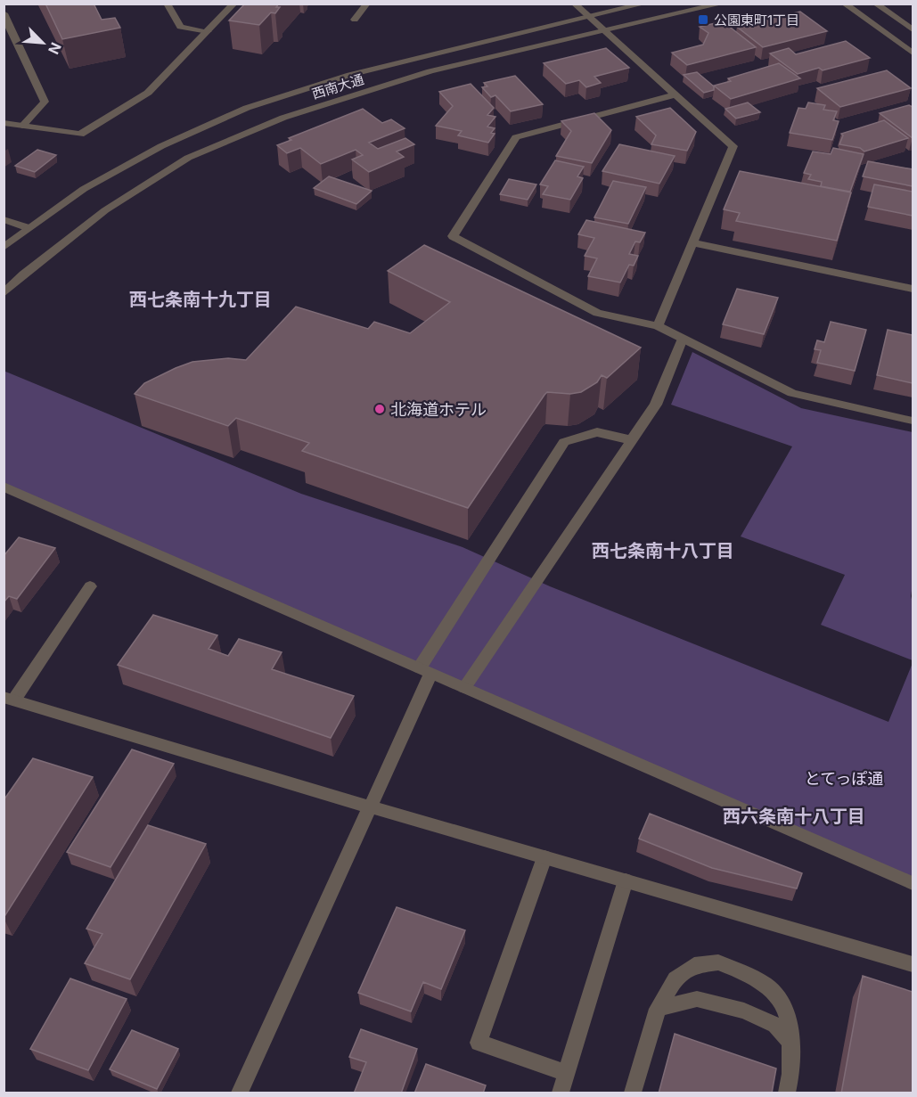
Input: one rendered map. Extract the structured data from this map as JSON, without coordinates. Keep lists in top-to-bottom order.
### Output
{
  "streets": {
    "street": ["西南大通"]
  },
  "districts": ["西七条南十九丁目", "西七条南十八丁目", "西六条南十八丁目"],
  "parks": ["とてっぽ通"],
  "places": {
    "transit": ["公園東町1丁目"],
    "other": ["北海道ホテル"]
  },
  "north": "bottom right"
}
